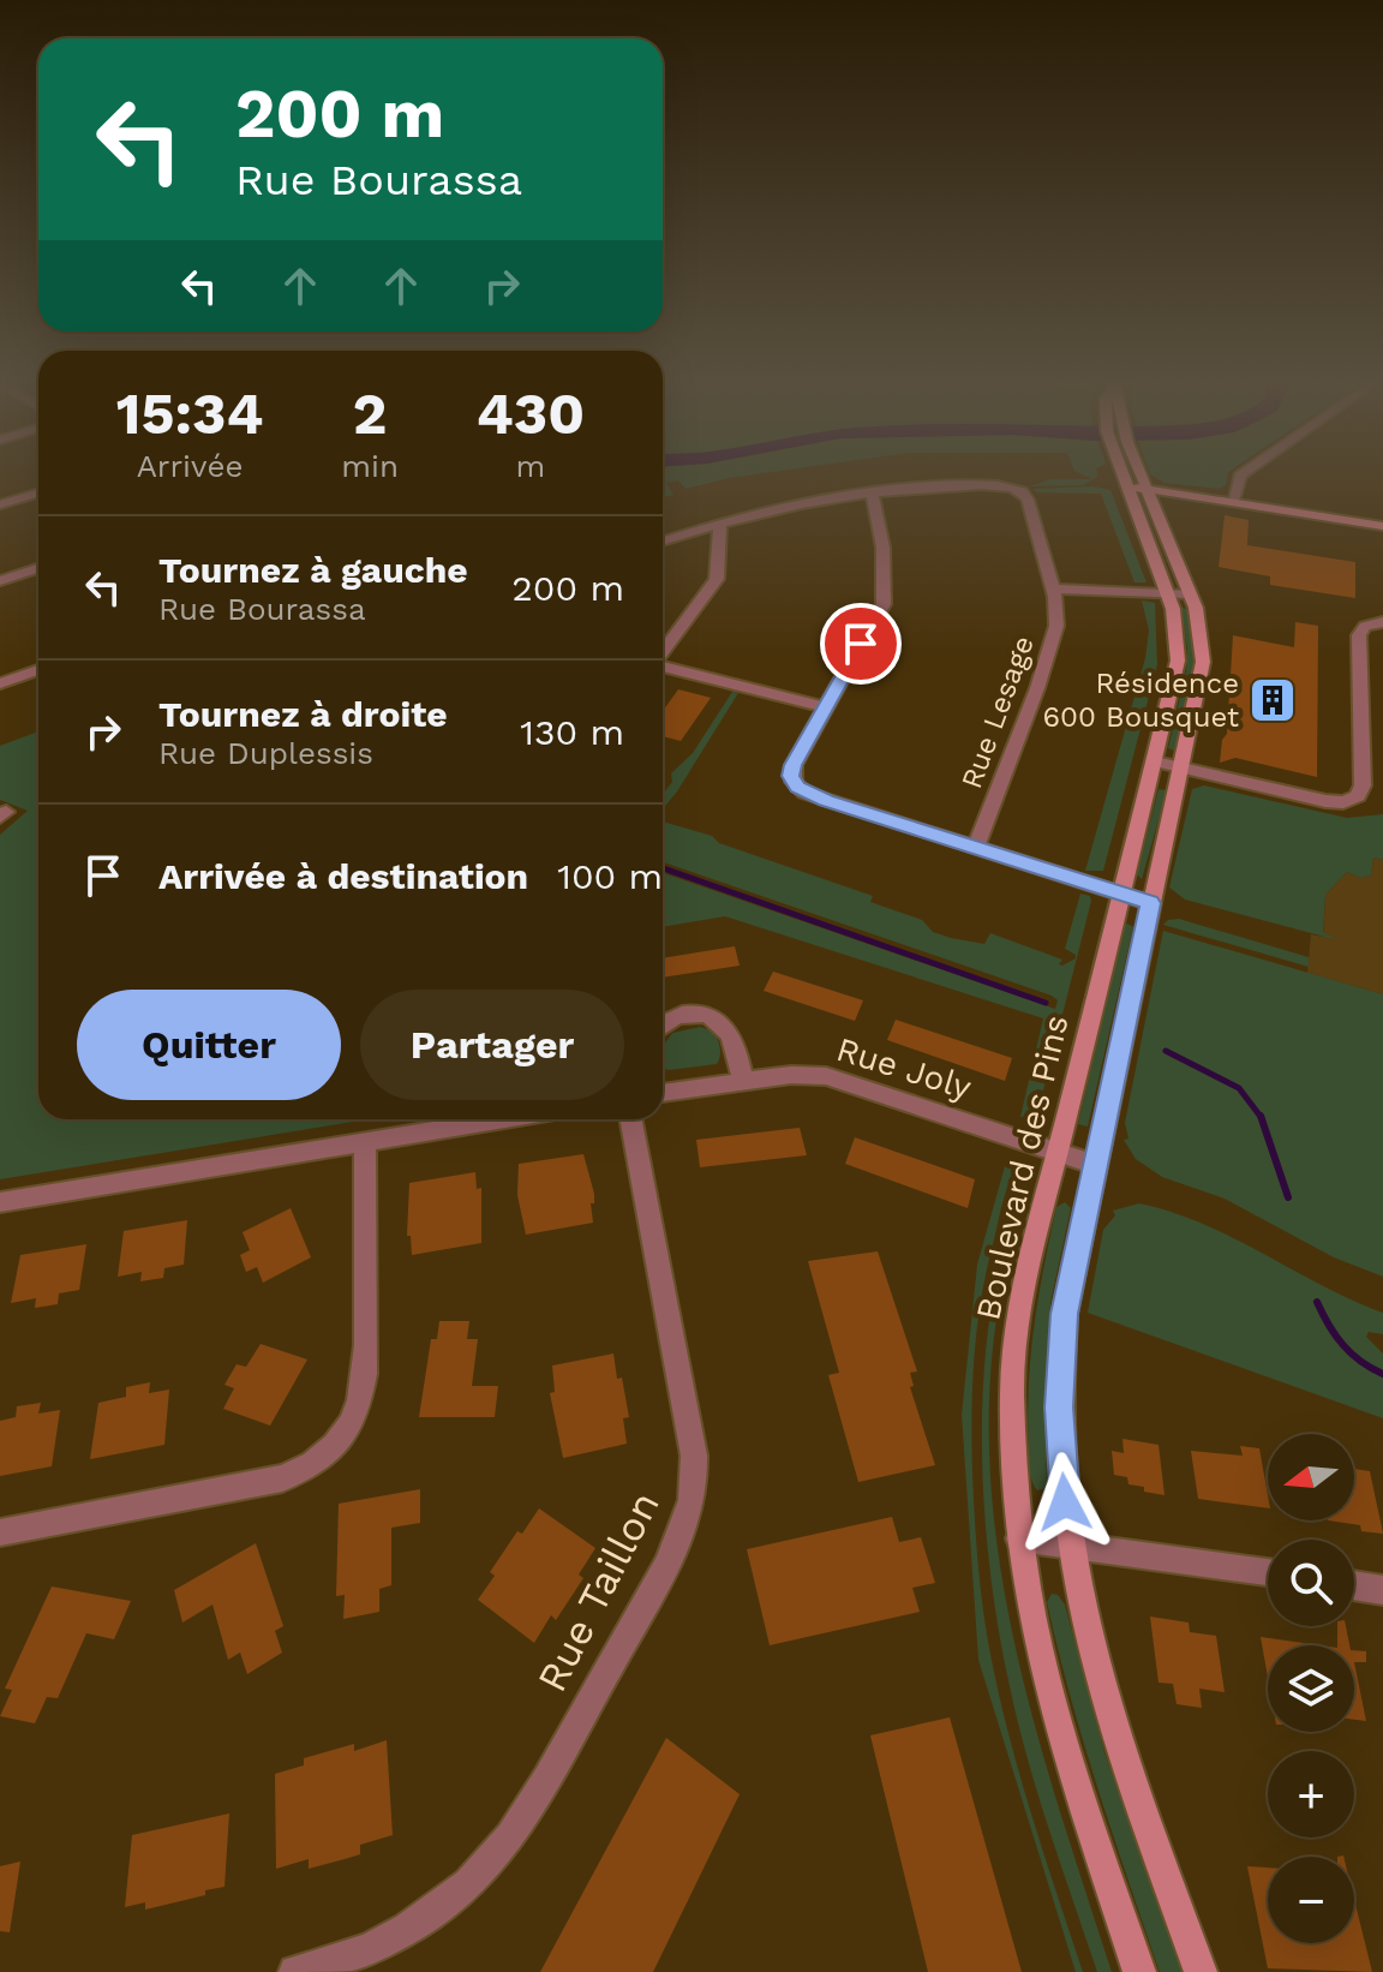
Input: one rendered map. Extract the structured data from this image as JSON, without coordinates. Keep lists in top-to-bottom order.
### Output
{
  "streets": {
    "street": [
      "Rue Lesage",
      "Rue Joly",
      "Boulevard des Pins",
      "Rue Taillon"
    ]
  },
  "crossings": [
    ["Rue Joly", "Boulevard des Pins"]
  ],
  "places": {
    "building": ["Résidence 600 Bousquet"]
  },
  "north": "left",
  "page": {
    "turn": ["200 m", "Rue Bourassa"],
    "eta": [
      "15:34",
      "Arrivée",
      "2",
      "min",
      "430",
      "m"
    ],
    "list": [
      {
        "name": "Tournez à gauche",
        "note": "Rue Bourassa",
        "value": "200 m"
      },
      {
        "name": "Tournez à droite",
        "note": "Rue Duplessis",
        "value": "130 m"
      },
      {
        "name": "Arrivée à destination",
        "value": "100 m"
      }
    ],
    "buttons": ["Quitter", "Partager"],
    "map_buttons": ["+", "−"]
  }
}
